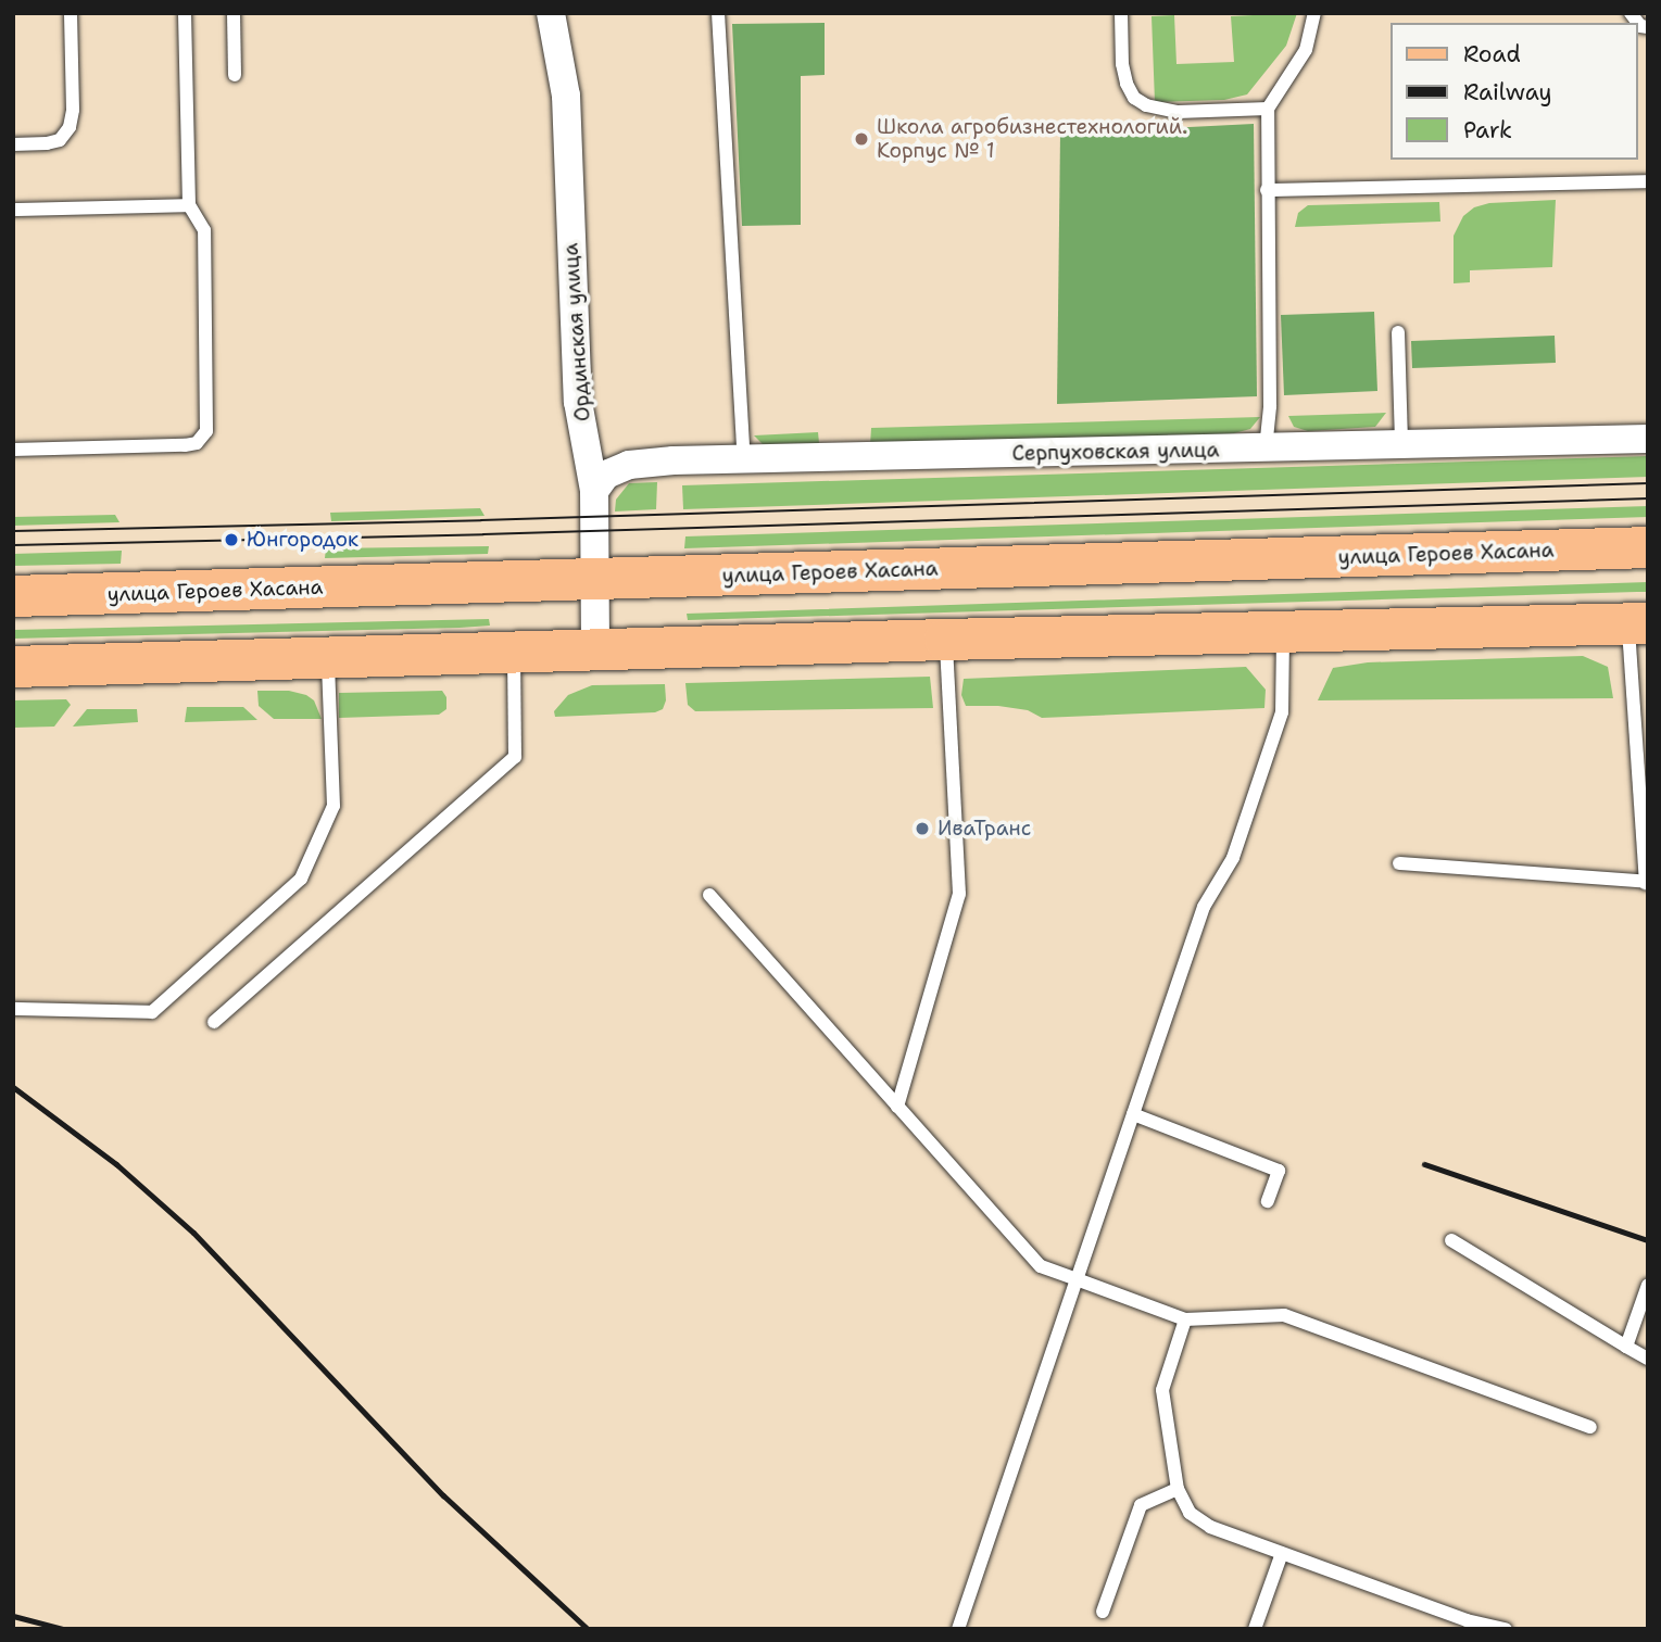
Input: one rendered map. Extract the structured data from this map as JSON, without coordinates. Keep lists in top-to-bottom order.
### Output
{
  "streets": {
    "main road": ["улица Героев Хасана"],
    "street": ["Ординская улица", "Серпуховская улица"]
  },
  "crossings": [
    ["Ординская улица", "Серпуховская улица"],
    ["Ординская улица", "улица Героев Хасана"]
  ],
  "places": ["Школа агробизнестехнологий. Корпус № 1", "Юнгородок", "ИваТранс"],
  "legend": ["Road", "Railway", "Park"]
}
